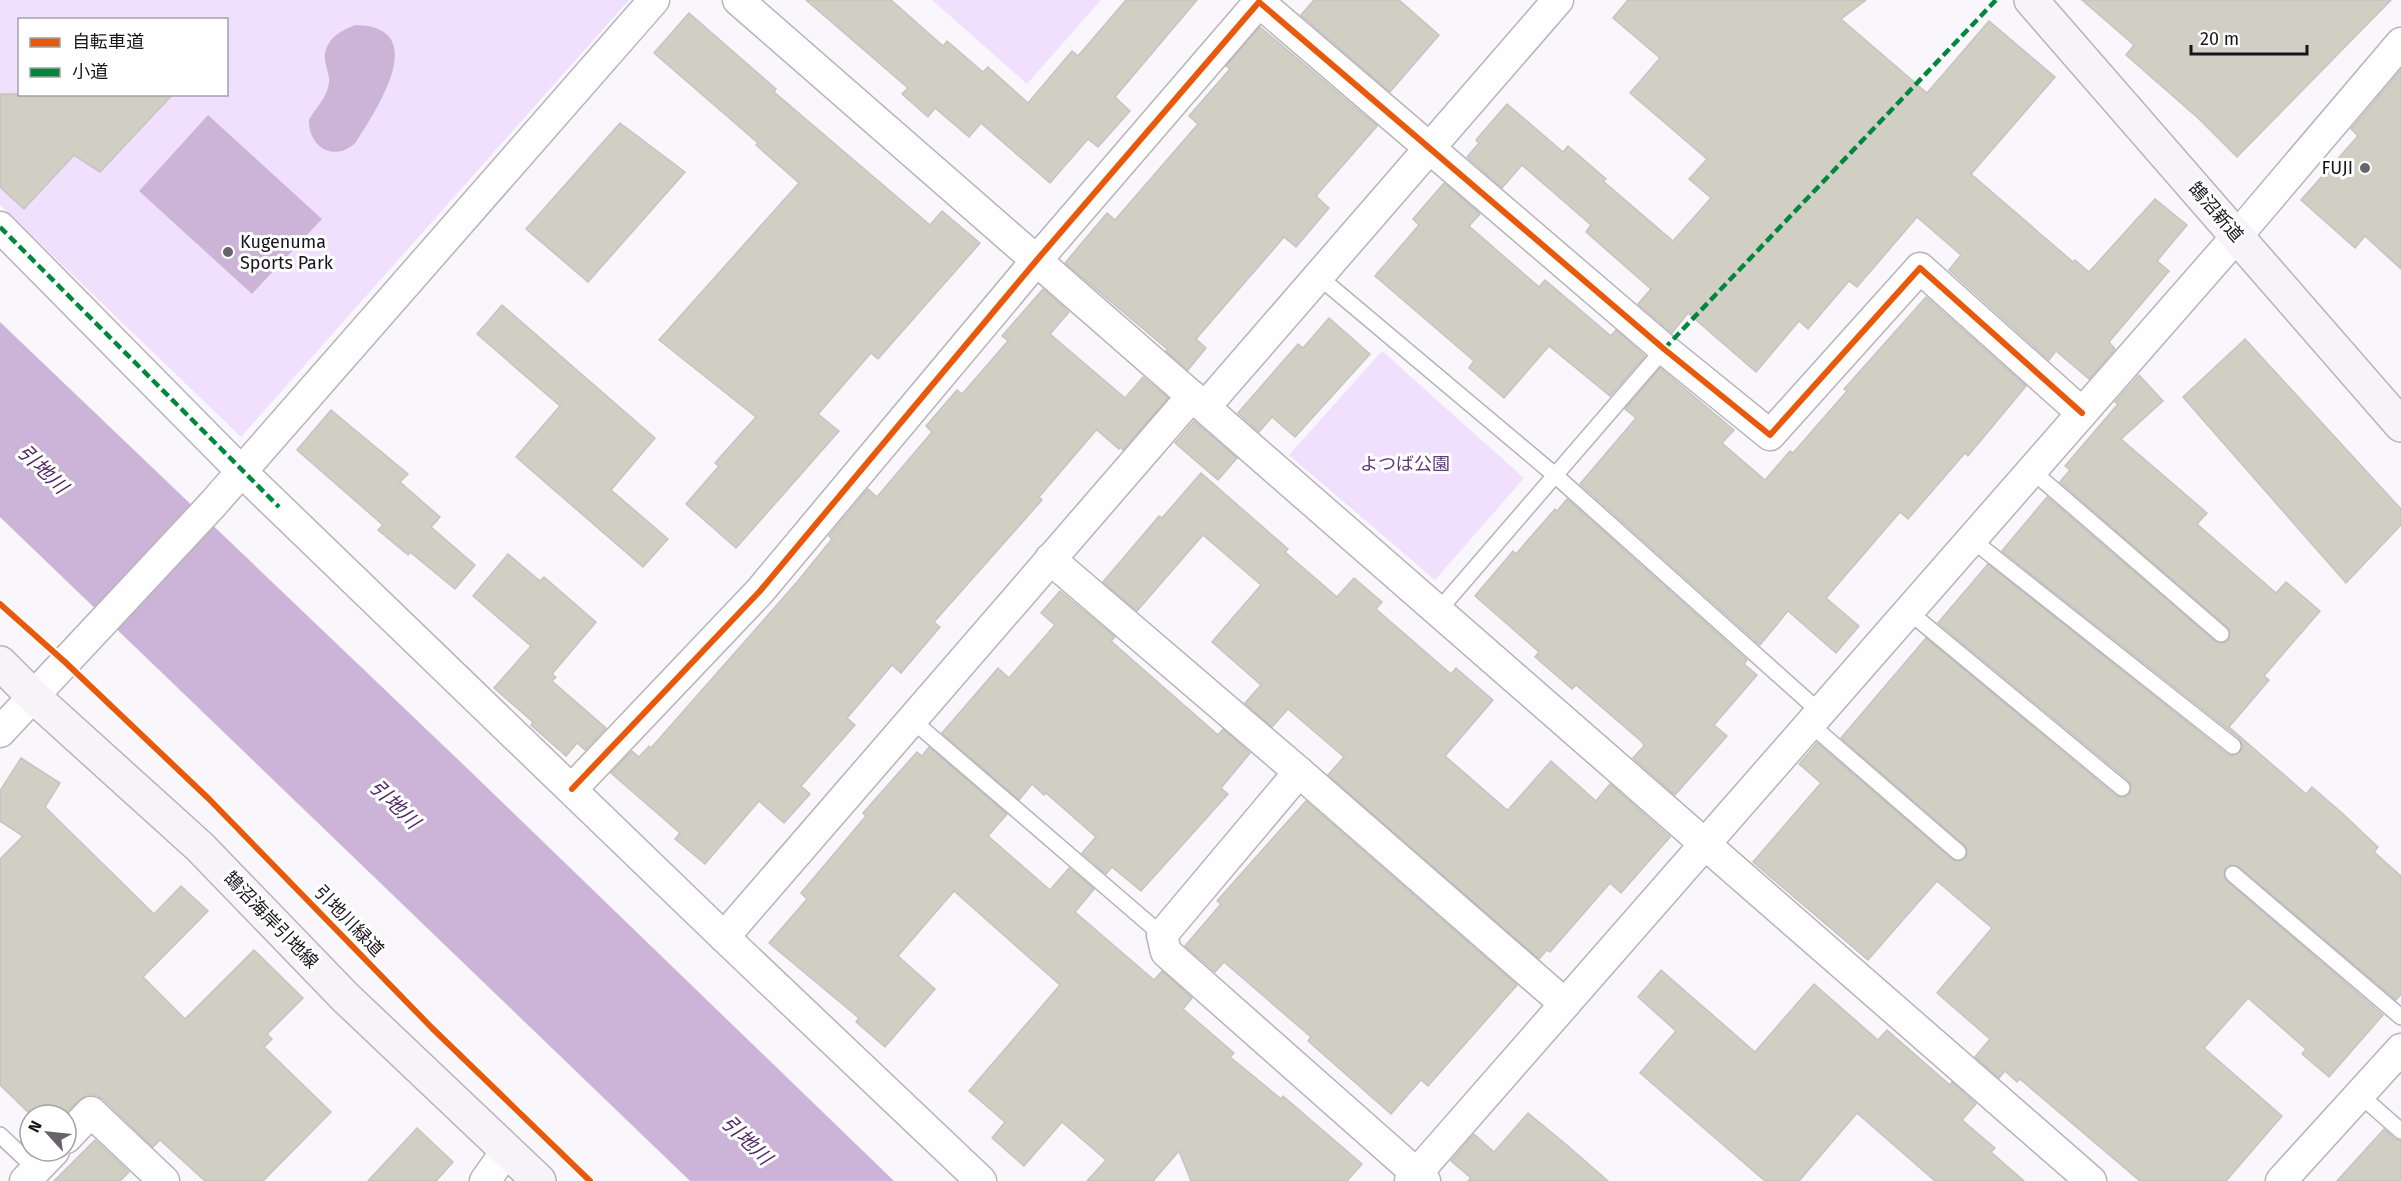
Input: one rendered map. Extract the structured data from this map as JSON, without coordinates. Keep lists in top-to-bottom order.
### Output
{
  "streets": {
    "street": ["鵠沼新道", "鵠沼海岸引地線"],
    "cycle path": ["引地川緑道"]
  },
  "water": ["引地川"],
  "parks": ["よつば公園"],
  "places": ["FUJI", "Kugenuma Sports Park"],
  "legend": ["自転車道", "小道"],
  "scale_bar": "20 m",
  "north": "top left"
}
